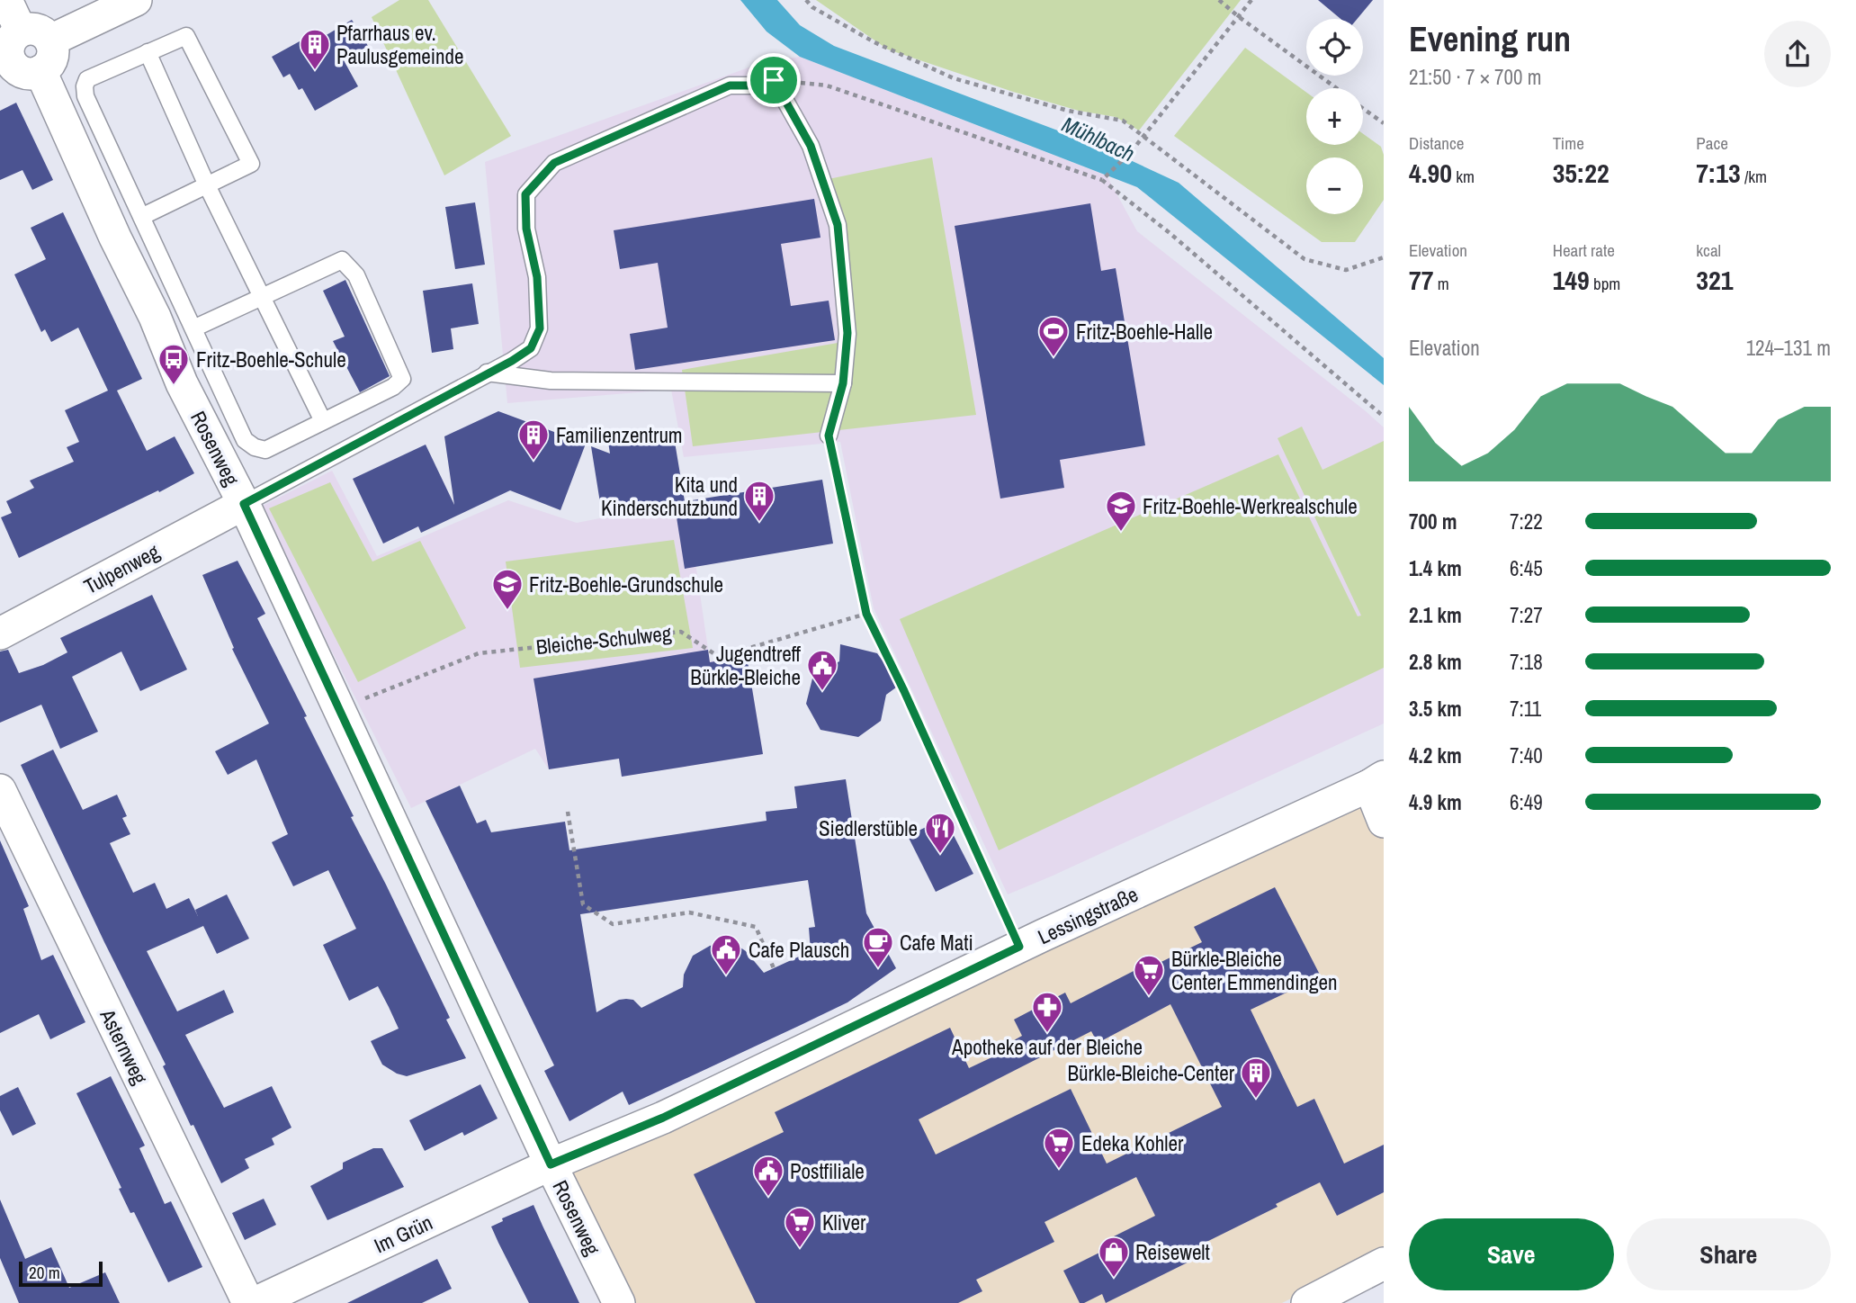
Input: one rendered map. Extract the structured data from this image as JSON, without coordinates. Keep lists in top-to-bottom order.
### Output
{
  "streets": {
    "street": [
      "Rosenweg",
      "Tulpenweg",
      "Lessingstraße",
      "Asternweg",
      "Im Grün"
    ],
    "path": ["Bleiche-Schulweg"]
  },
  "crossings": [
    ["Rosenweg", "Tulpenweg"],
    ["Rosenweg", "Bleiche-Schulweg"],
    ["Rosenweg", "Lessingstraße"],
    ["Rosenweg", "Im Grün"],
    ["Lessingstraße", "Im Grün"]
  ],
  "water": ["Mühlbach"],
  "places": {
    "building": [
      "Pfarrhaus ev. Paulusgemeinde",
      "Familienzentrum",
      "Kita und Kinderschutzbund",
      "Bürkle-Bleiche-Center"
    ],
    "sports": ["Fritz-Boehle-Halle"],
    "bus stop": ["Fritz-Boehle-Schule"],
    "school or university": ["Fritz-Boehle-Werkrealschule", "Fritz-Boehle-Grundschule"],
    "public building": ["Jugendtreff Bürkle-Bleiche", "Cafe Plausch", "Postfiliale"],
    "restaurant": ["Siedlerstüble"],
    "cafe": ["Cafe Mati"],
    "supermarket": ["Bürkle-Bleiche Center Emmendingen", "Edeka Kohler", "Kliver"],
    "pharmacy": ["Apotheke auf der Bleiche"],
    "shop": ["Reisewelt"]
  },
  "scale_bar": "20 m",
  "page": {
    "heading": ["Evening run", "21:50 · 7 × 700 m"],
    "map_buttons": ["+", "−"],
    "stats": [
      ["Distance", "4.90 km"],
      ["Time", "35:22"],
      ["Pace", "7:13 /km"],
      ["Elevation", "77 m"],
      ["Heart rate", "149 bpm"],
      ["kcal", "321"]
    ],
    "chart": ["Elevation", "124–131 m"],
    "list": [
      {
        "name": "700 m",
        "note": "7:22"
      },
      {
        "name": "1.4 km",
        "note": "6:45"
      },
      {
        "name": "2.1 km",
        "note": "7:27"
      },
      {
        "name": "2.8 km",
        "note": "7:18"
      },
      {
        "name": "3.5 km",
        "note": "7:11"
      },
      {
        "name": "4.2 km",
        "note": "7:40"
      },
      {
        "name": "4.9 km",
        "note": "6:49"
      }
    ],
    "buttons": ["Save", "Share"],
    "scale": "20 m"
  }
}
